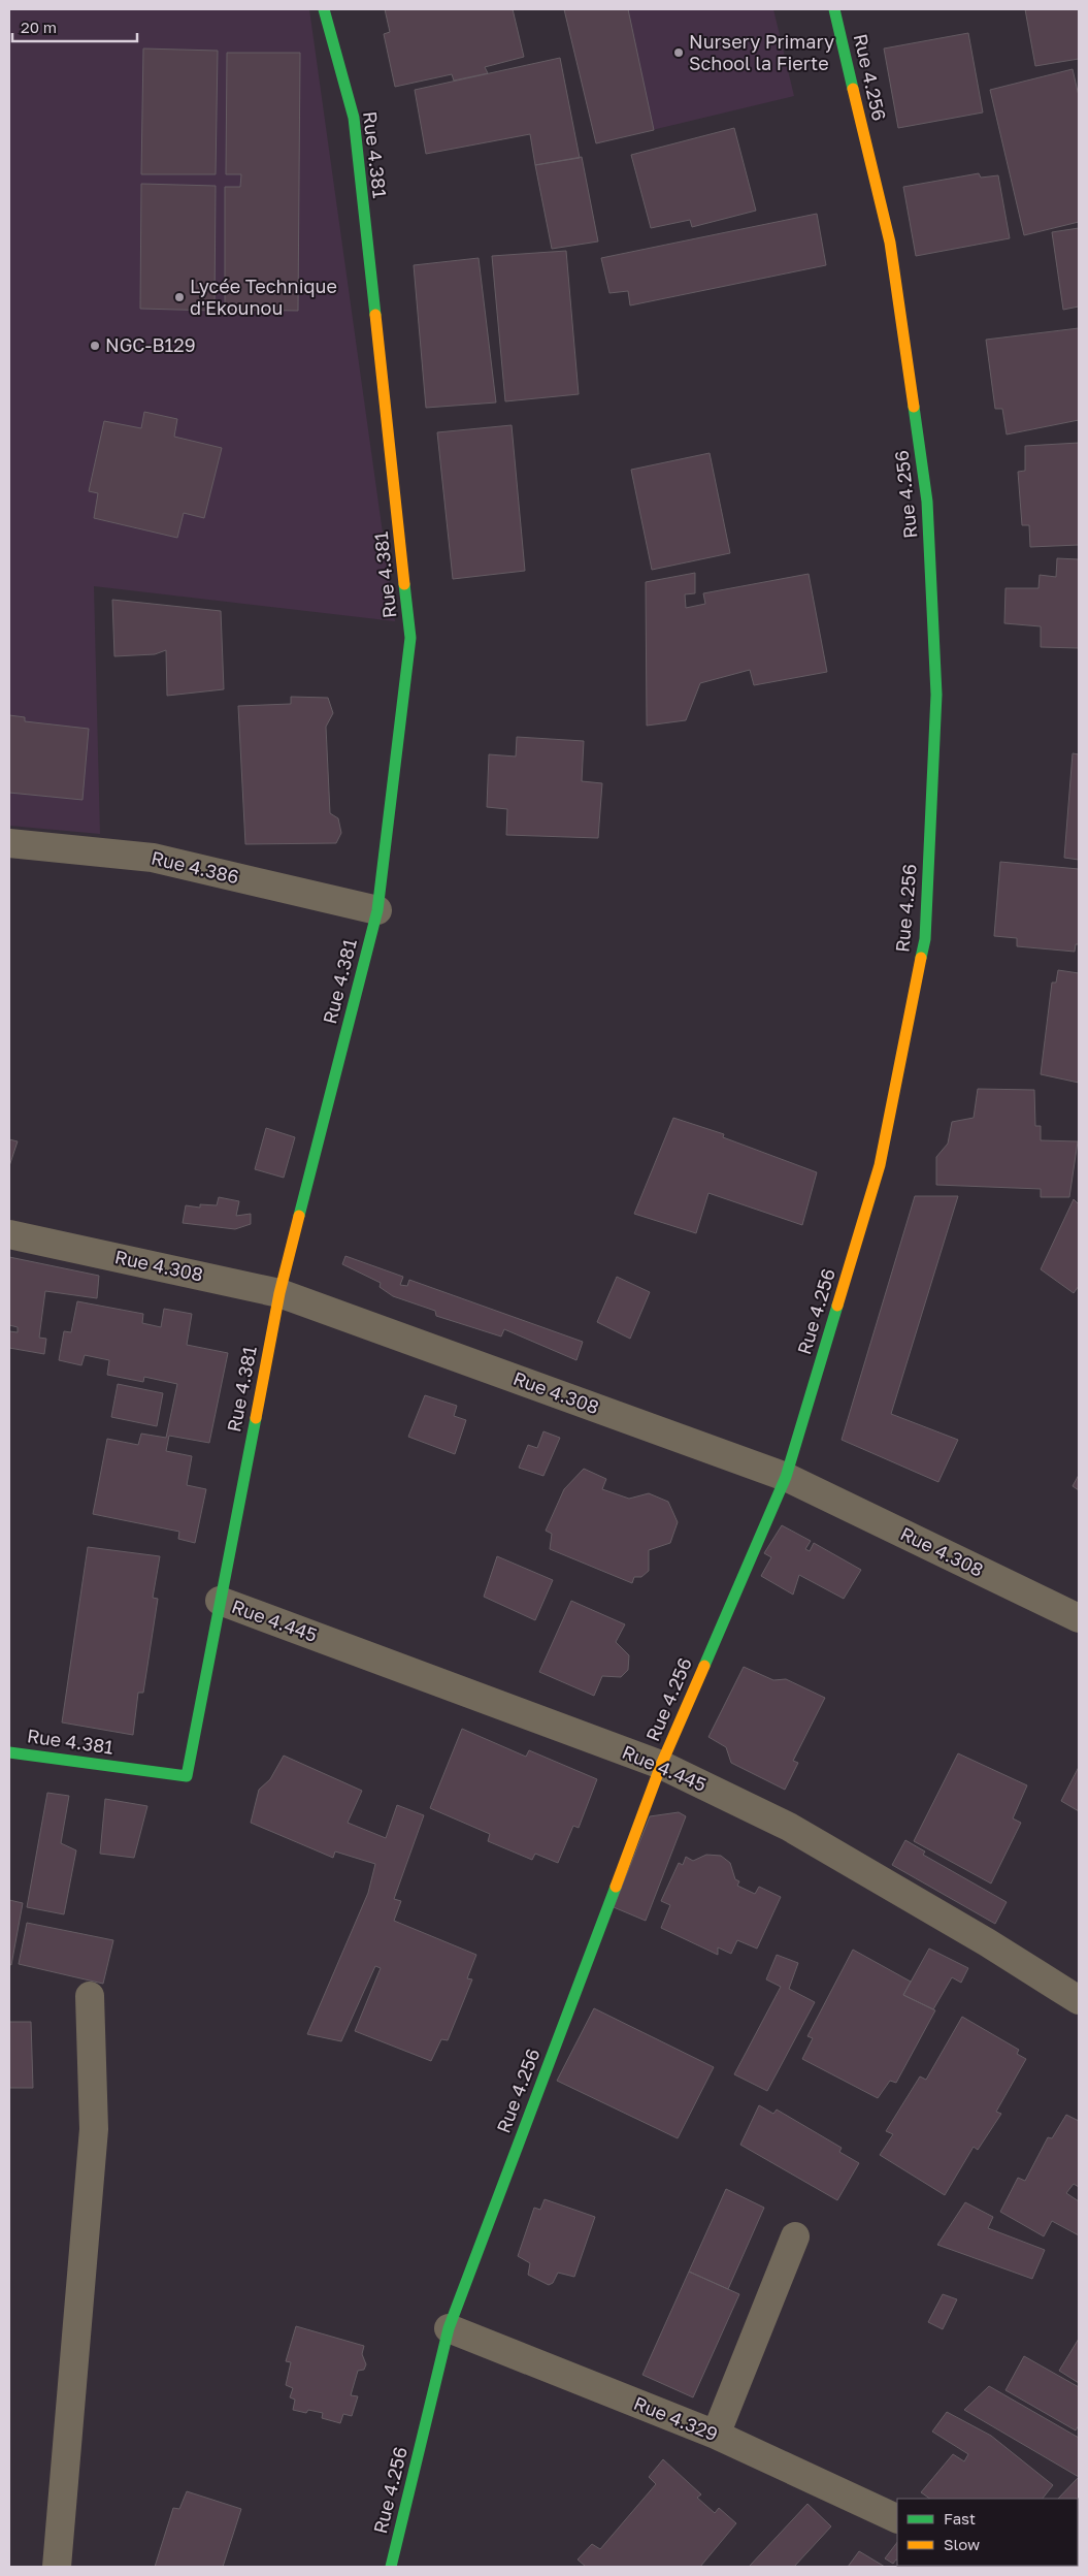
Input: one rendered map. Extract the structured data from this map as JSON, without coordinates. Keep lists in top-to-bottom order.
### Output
{
  "streets": {
    "street": [
      "Rue 4.256",
      "Rue 4.381",
      "Rue 4.386",
      "Rue 4.308",
      "Rue 4.445",
      "Rue 4.329"
    ]
  },
  "crossings": [
    ["Rue 4.256", "Rue 4.308"],
    ["Rue 4.256", "Rue 4.445"],
    ["Rue 4.256", "Rue 4.329"],
    ["Rue 4.381", "Rue 4.386"],
    ["Rue 4.381", "Rue 4.308"],
    ["Rue 4.381", "Rue 4.445"]
  ],
  "places": ["Nursery Primary School la Fierte", "Lycée Technique d'Ekounou", "NGC-B129"],
  "legend": ["Fast", "Slow"],
  "scale_bar": "20 m"
}
